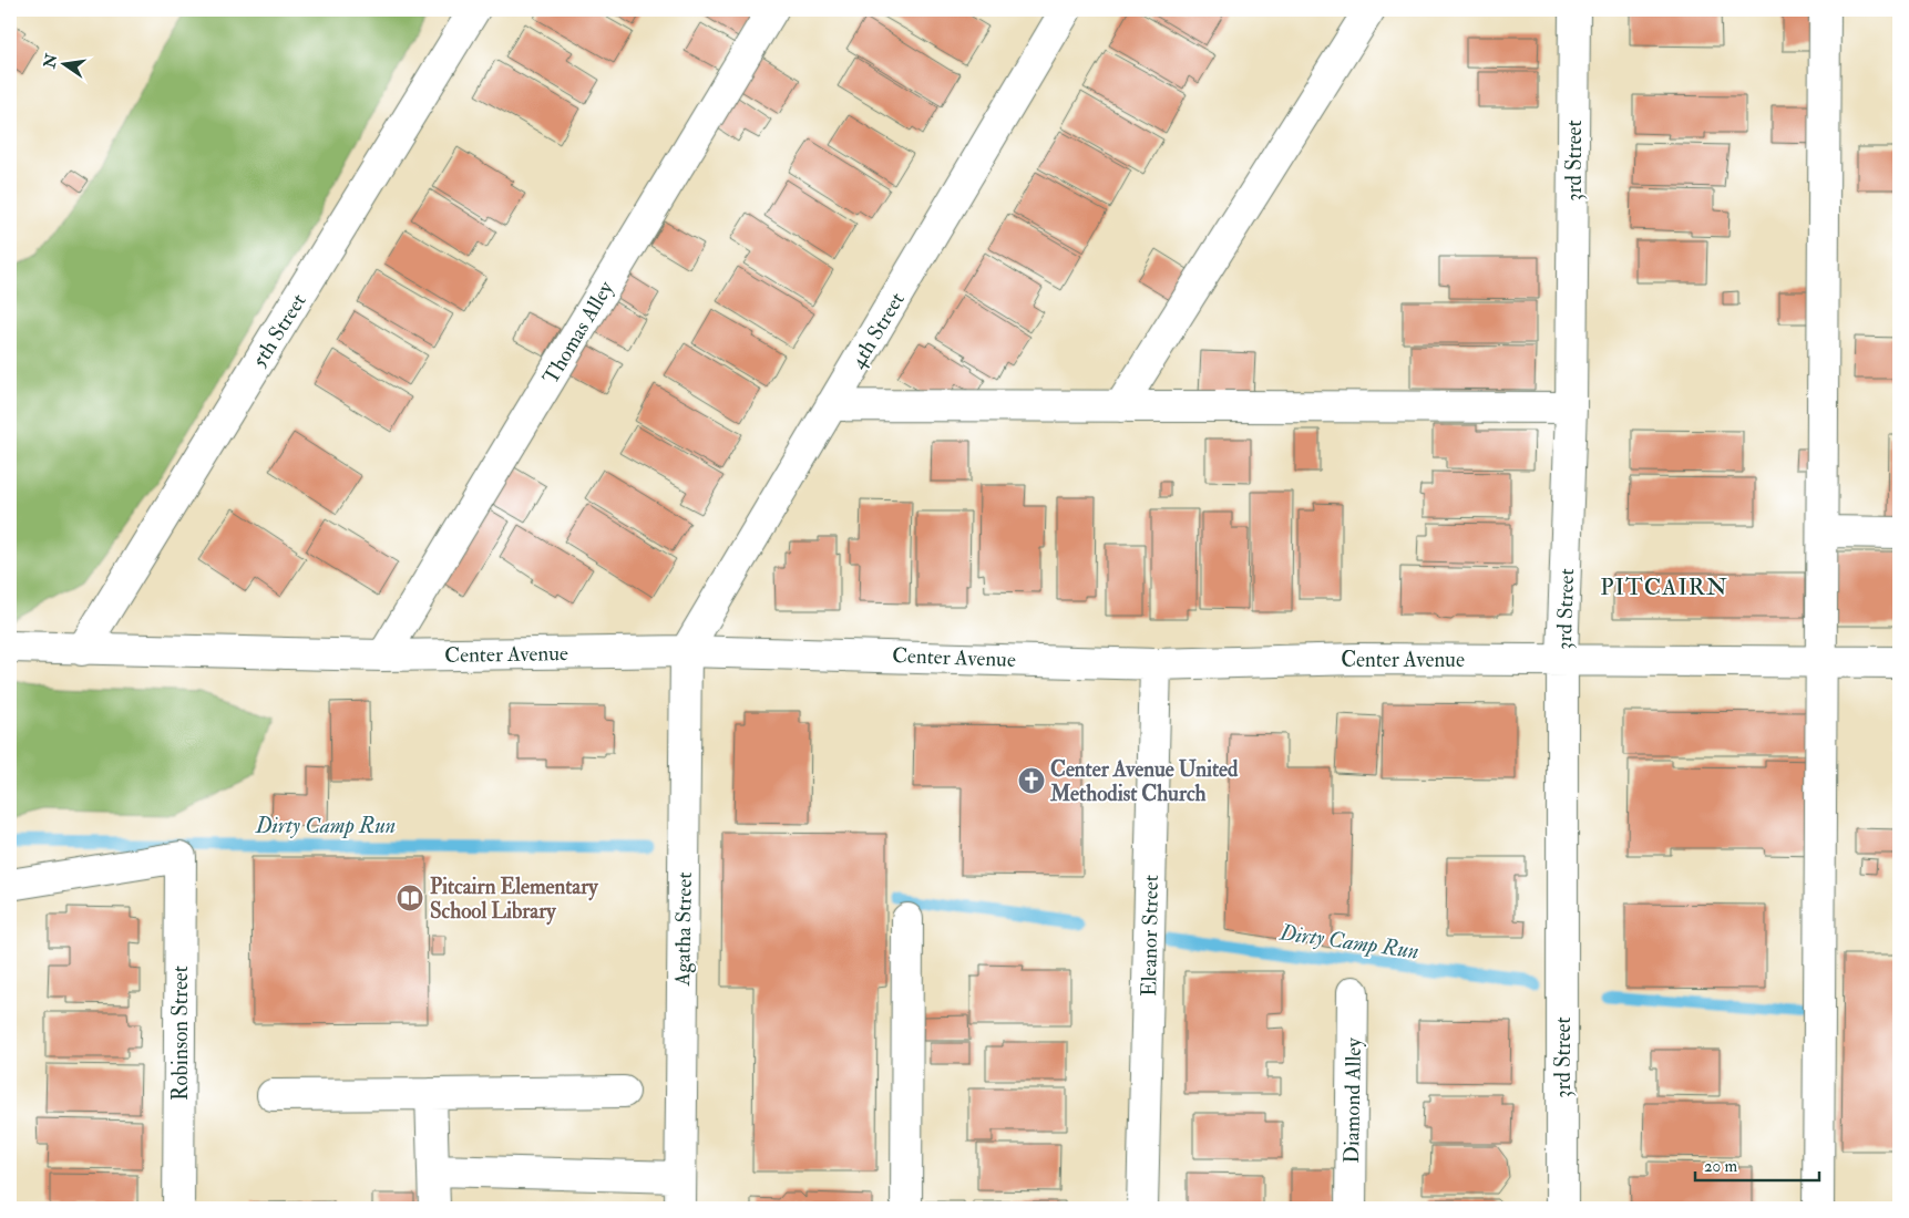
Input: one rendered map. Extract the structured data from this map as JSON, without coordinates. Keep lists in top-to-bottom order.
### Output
{
  "streets": {
    "street": [
      "3rd Street",
      "5th Street",
      "4th Street",
      "Thomas Alley",
      "Center Avenue",
      "Agatha Street",
      "Eleanor Street",
      "Robinson Street",
      "Diamond Alley"
    ]
  },
  "crossings": [
    ["3rd Street", "Center Avenue"],
    ["5th Street", "Center Avenue"],
    ["4th Street", "Center Avenue"],
    ["4th Street", "Agatha Street"],
    ["Thomas Alley", "Center Avenue"],
    ["Center Avenue", "Agatha Street"],
    ["Center Avenue", "Eleanor Street"]
  ],
  "districts": ["PITCAIRN"],
  "water": ["Dirty Camp Run"],
  "places": {
    "church": ["Center Avenue United Methodist Church"],
    "library": ["Pitcairn Elementary School Library"]
  },
  "scale_bar": "20 m",
  "north": "left"
}
